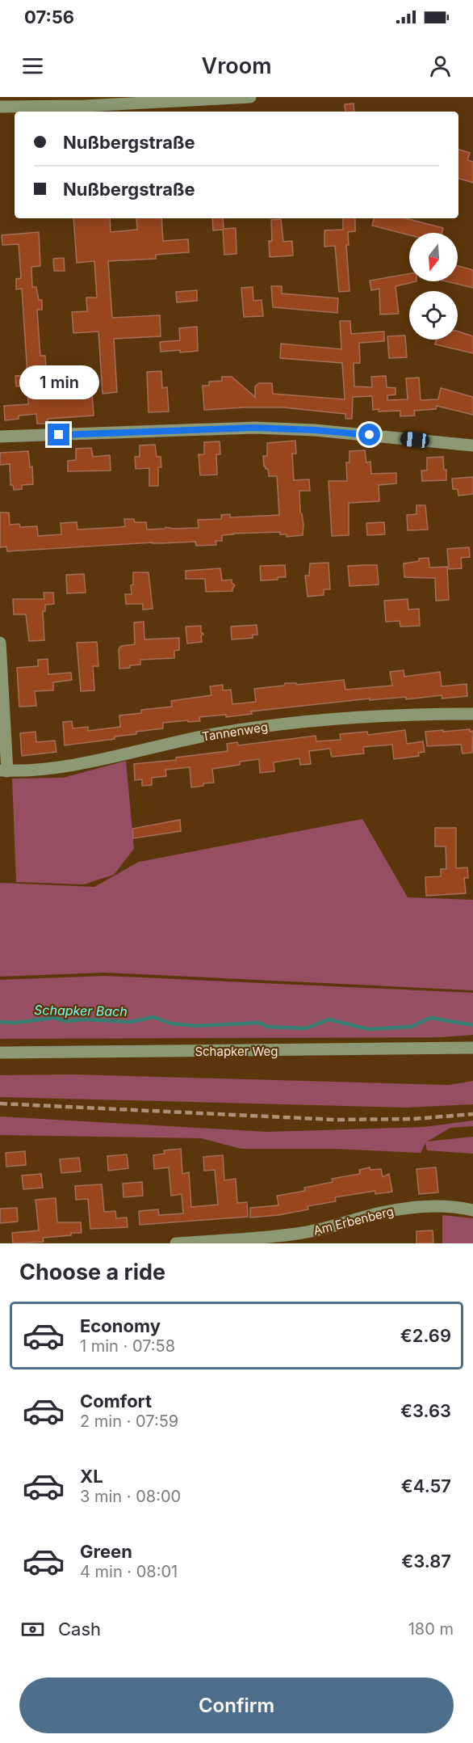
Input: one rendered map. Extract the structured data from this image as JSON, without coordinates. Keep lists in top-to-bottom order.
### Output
{
  "streets": {
    "street": ["Tannenweg", "Schapker Weg", "Am Erbenberg"]
  },
  "water": ["Schapker Bach"],
  "north": "bottom",
  "page": {
    "status": "07:56",
    "header": "Vroom",
    "banner": ["Nußbergstraße", "Nußbergstraße"],
    "bubble": "1 min",
    "heading": "Choose a ride",
    "list": [
      {
        "name": "Economy",
        "note": "1 min · 07:58",
        "value": "€2.69"
      },
      {
        "name": "Comfort",
        "note": "2 min · 07:59",
        "value": "€3.63"
      },
      {
        "name": "XL",
        "note": "3 min · 08:00",
        "value": "€4.57"
      },
      {
        "name": "Green",
        "note": "4 min · 08:01",
        "value": "€3.87"
      }
    ],
    "pay": ["Cash", "180 m"],
    "buttons": "Confirm"
  }
}
